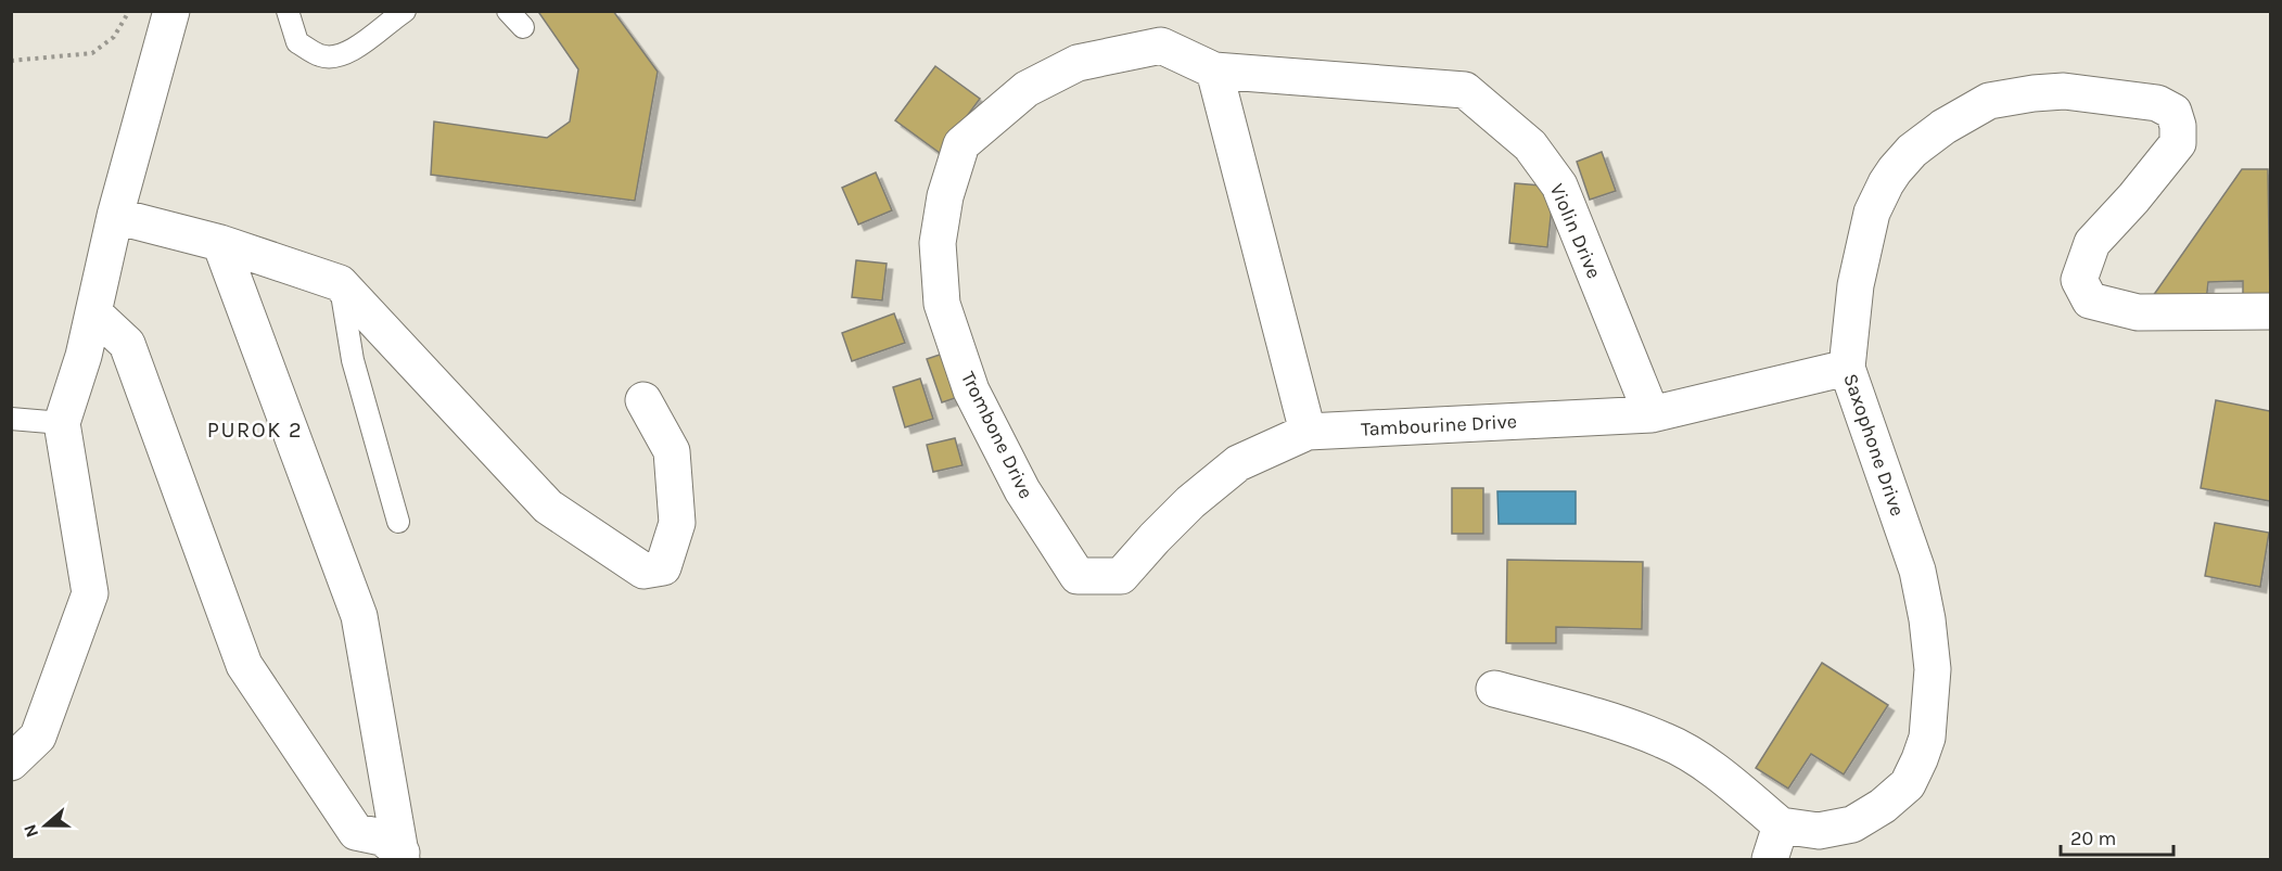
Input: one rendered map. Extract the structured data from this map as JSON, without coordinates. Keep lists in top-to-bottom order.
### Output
{
  "streets": {
    "street": [
      "Violin Drive",
      "Tambourine Drive",
      "Trombone Drive",
      "Saxophone Drive"
    ]
  },
  "crossings": [
    ["Violin Drive", "Tambourine Drive"],
    ["Violin Drive", "Trombone Drive"],
    ["Tambourine Drive", "Trombone Drive"],
    ["Tambourine Drive", "Saxophone Drive"]
  ],
  "districts": ["PUROK 2"],
  "scale_bar": "20 m",
  "north": "left"
}
